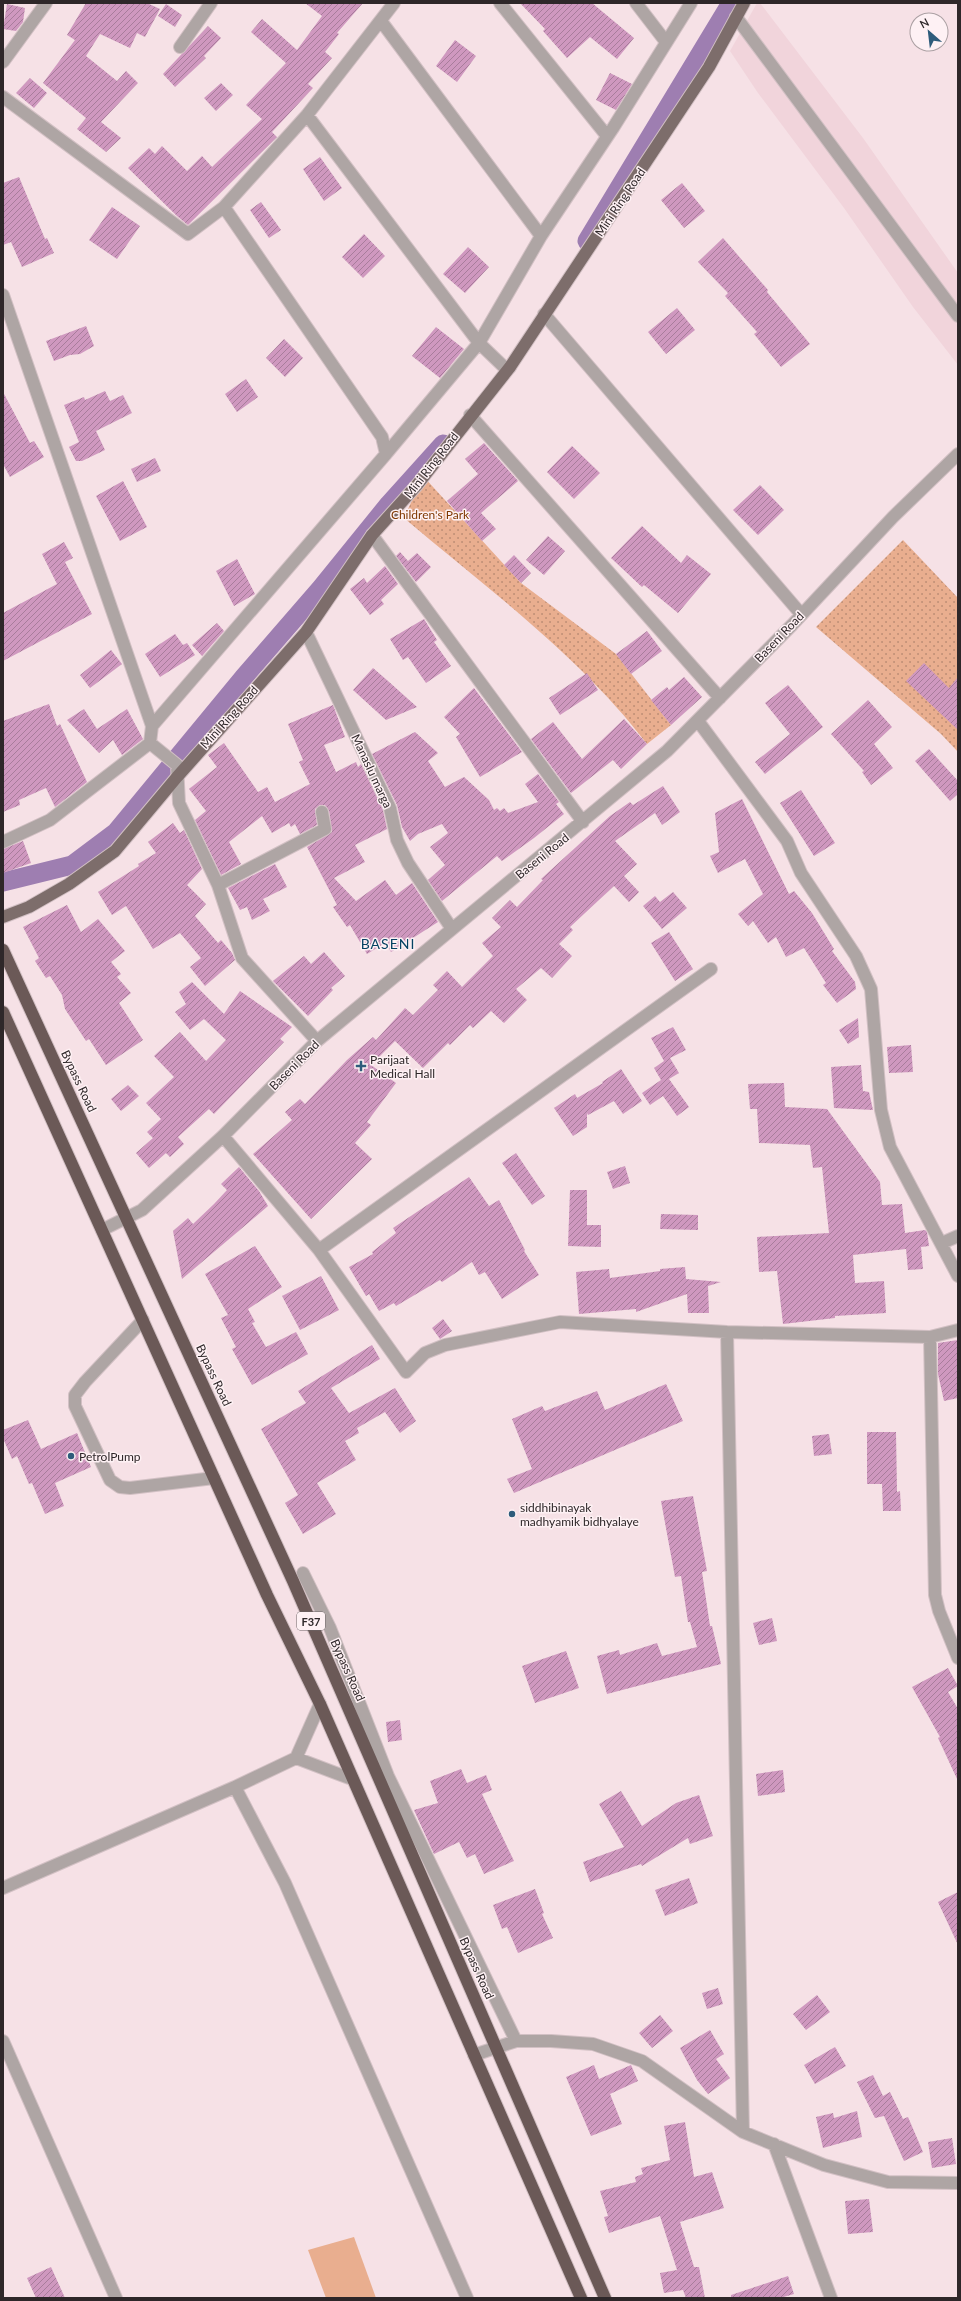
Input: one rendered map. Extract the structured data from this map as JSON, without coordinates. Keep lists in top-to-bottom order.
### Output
{
  "streets": {
    "highway": ["Bypass Road", "F37"],
    "main road": ["Mini Ring Road"],
    "street": ["Baseni Road", "Manaslu marga"]
  },
  "crossings": [
    ["Mini Ring Road", "Manaslu marga"],
    ["Baseni Road", "Manaslu marga"],
    ["Baseni Road", "Bypass Road"],
    ["Baseni Road", "F37"]
  ],
  "districts": ["BASENI"],
  "parks": ["Children's Park"],
  "places": {
    "health": ["Parijaat Medical Hall"],
    "other": ["PetrolPump", "siddhibinayak madhyamik bidhyalaye"]
  },
  "north": "top left"
}
